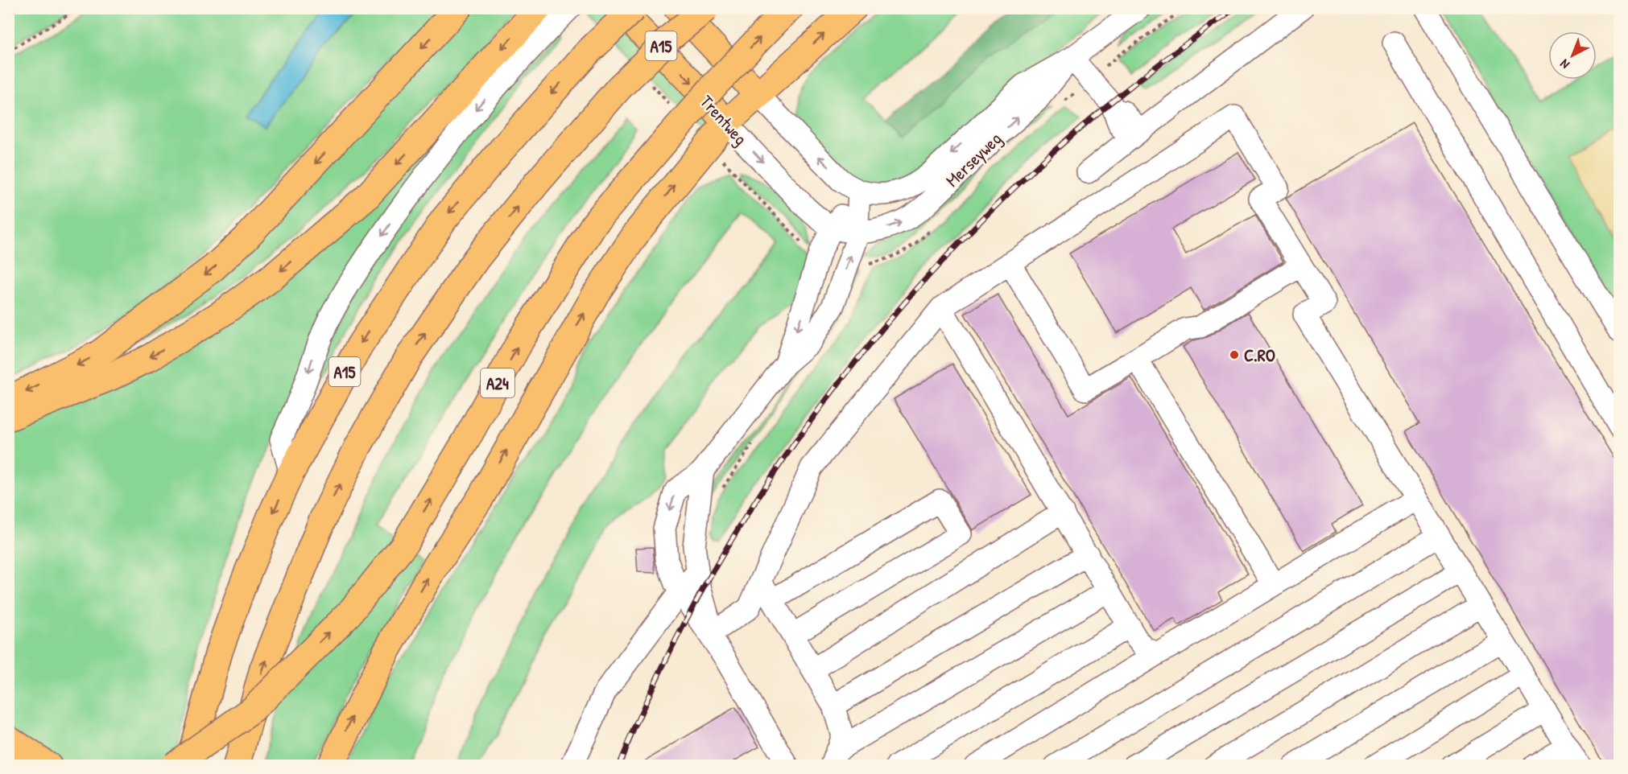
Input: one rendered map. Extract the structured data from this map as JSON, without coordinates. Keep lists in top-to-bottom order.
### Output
{
  "streets": {
    "main road": ["A15", "Trentweg", "A24"],
    "street": ["Merseyweg"]
  },
  "crossings": [
    ["Trentweg", "Merseyweg"]
  ],
  "places": ["C.RO"],
  "north": "bottom left"
}
